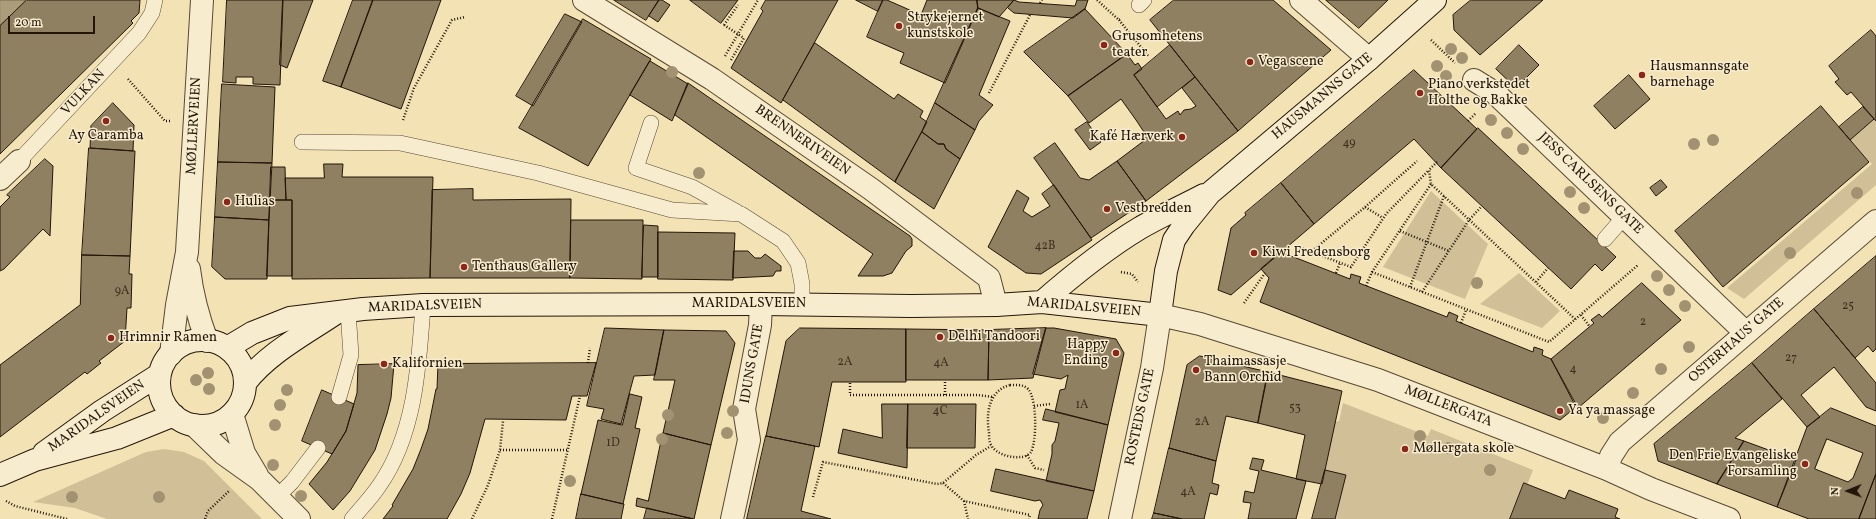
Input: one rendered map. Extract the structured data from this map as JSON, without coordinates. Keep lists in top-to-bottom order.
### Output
{
  "streets": {
    "street": [
      "VULKAN",
      "HAUSMANNS GATE",
      "MØLLERVEIEN",
      "BRENNERIVEIEN",
      "JESS CARLSENS GATE",
      "MARIDALSVEIEN",
      "OSTERHAUS’ GATE",
      "IDUNS GATE",
      "MØLLERGATA",
      "ROSTEDS GATE"
    ]
  },
  "crossings": [
    ["HAUSMANNS GATE", "MARIDALSVEIEN"],
    ["HAUSMANNS GATE", "MØLLERGATA"],
    ["HAUSMANNS GATE", "ROSTEDS GATE"],
    ["MØLLERVEIEN", "MARIDALSVEIEN"],
    ["BRENNERIVEIEN", "MARIDALSVEIEN"],
    ["JESS CARLSENS GATE", "OSTERHAUS’ GATE"],
    ["MARIDALSVEIEN", "IDUNS GATE"],
    ["MARIDALSVEIEN", "MØLLERGATA"],
    ["MARIDALSVEIEN", "ROSTEDS GATE"],
    ["OSTERHAUS’ GATE", "MØLLERGATA"],
    ["MØLLERGATA", "ROSTEDS GATE"]
  ],
  "places": [
    "Strykejernet kunstskole",
    "Grusomhetens teater",
    "Vega scene",
    "Hausmannsgate barnehage",
    "Piano verkstedet Holthe og Bakke",
    "Ay Caramba",
    "Kafé Hærverk",
    "Hulias",
    "Vestbredden",
    "Kiwi Fredensborg",
    "Tenthaus Gallery",
    "Delhi Tandoori",
    "Hrimnir Ramen",
    "Happy Ending",
    "Kalifornien",
    "Thaimassasje Bann Orchid",
    "Ya ya massage",
    "Møllergata skole",
    "Den Frie Evangeliske Forsamling"
  ],
  "house_numbers": [
    "49",
    "42B",
    "9A",
    "25",
    "2",
    "27",
    "2A",
    "4A",
    "4",
    "1A",
    "53",
    "4C",
    "2A",
    "1D",
    "4A"
  ],
  "scale_bar": "20 m",
  "north": "left"
}
